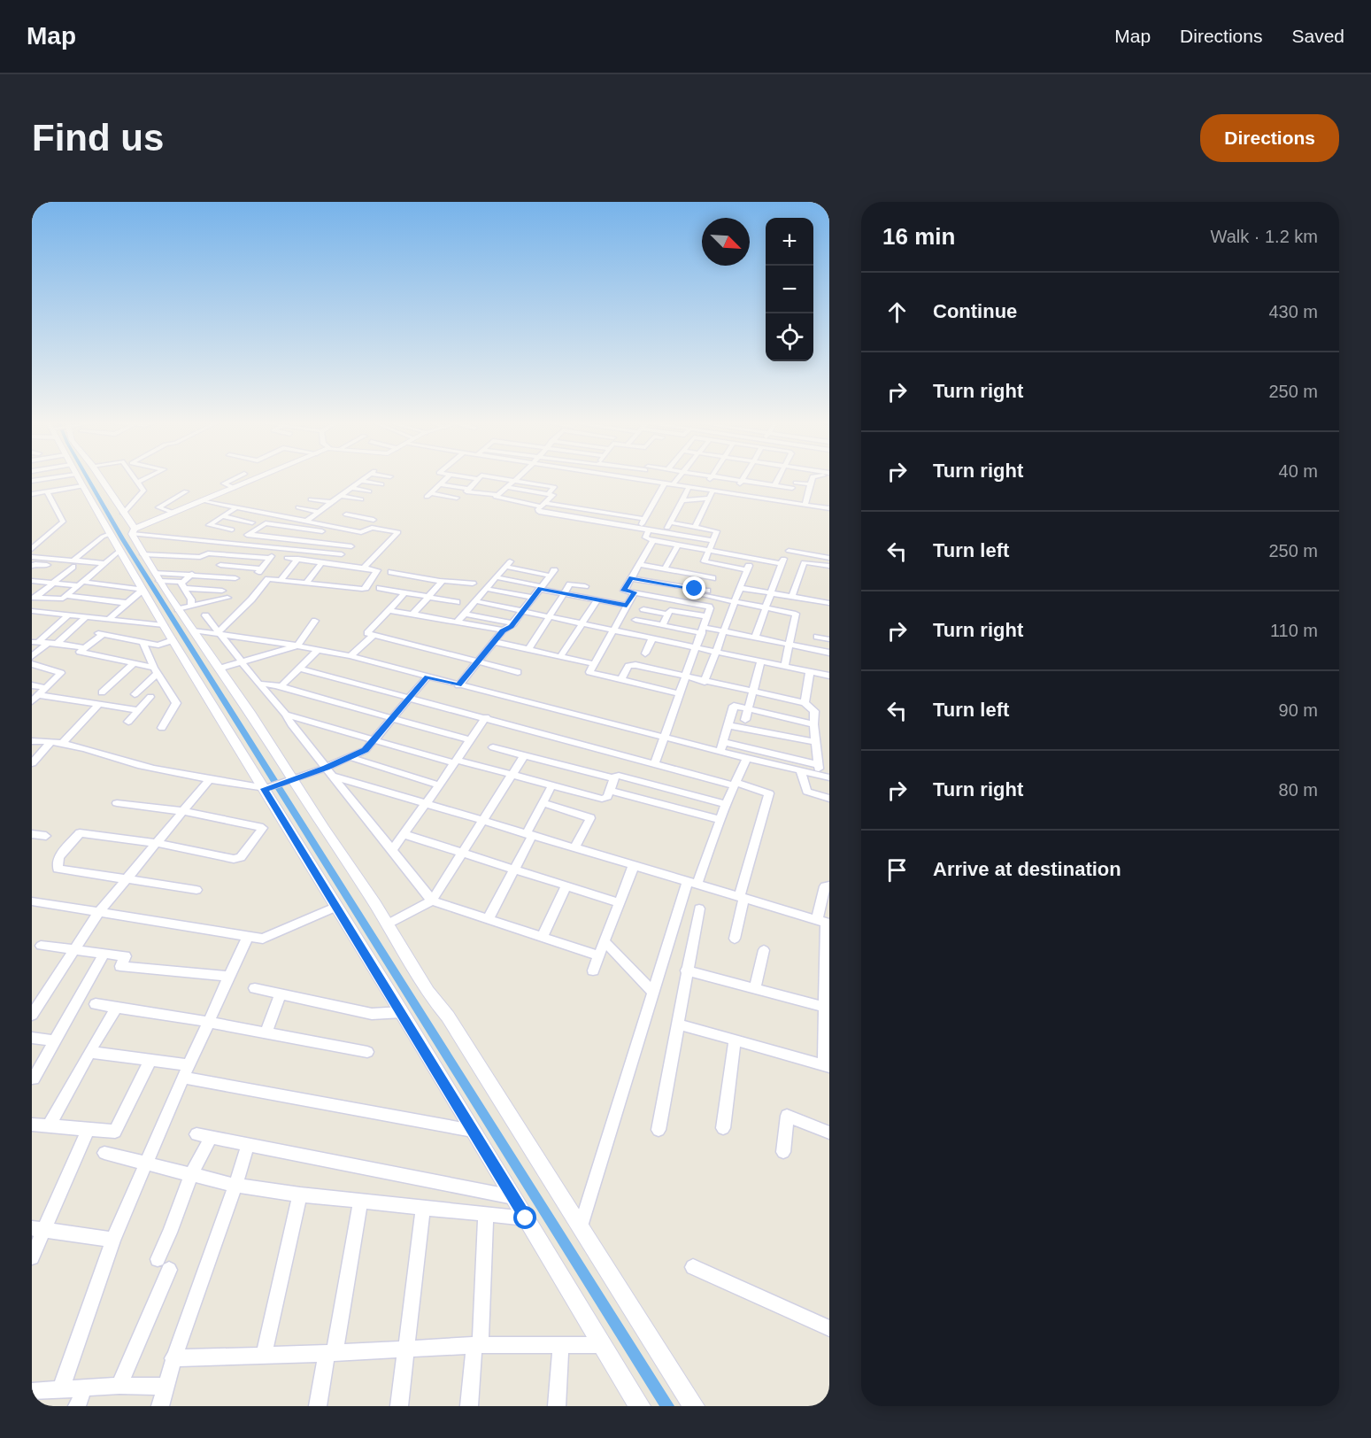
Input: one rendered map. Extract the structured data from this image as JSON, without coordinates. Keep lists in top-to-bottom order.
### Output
{
  "north": "bottom right",
  "page": {
    "header": "Map",
    "nav": ["Map", "Directions", "Saved"],
    "buttons": "Directions",
    "title": "Find us",
    "heading": ["16 min", "Walk · 1.2 km"],
    "map_buttons": ["+", "−"],
    "list": [
      ["Continue", "430 m"],
      ["Turn right", "250 m"],
      ["Turn right", "40 m"],
      ["Turn left", "250 m"],
      ["Turn right", "110 m"],
      ["Turn left", "90 m"],
      ["Turn right", "80 m"],
      "Arrive at destination"
    ]
  }
}
